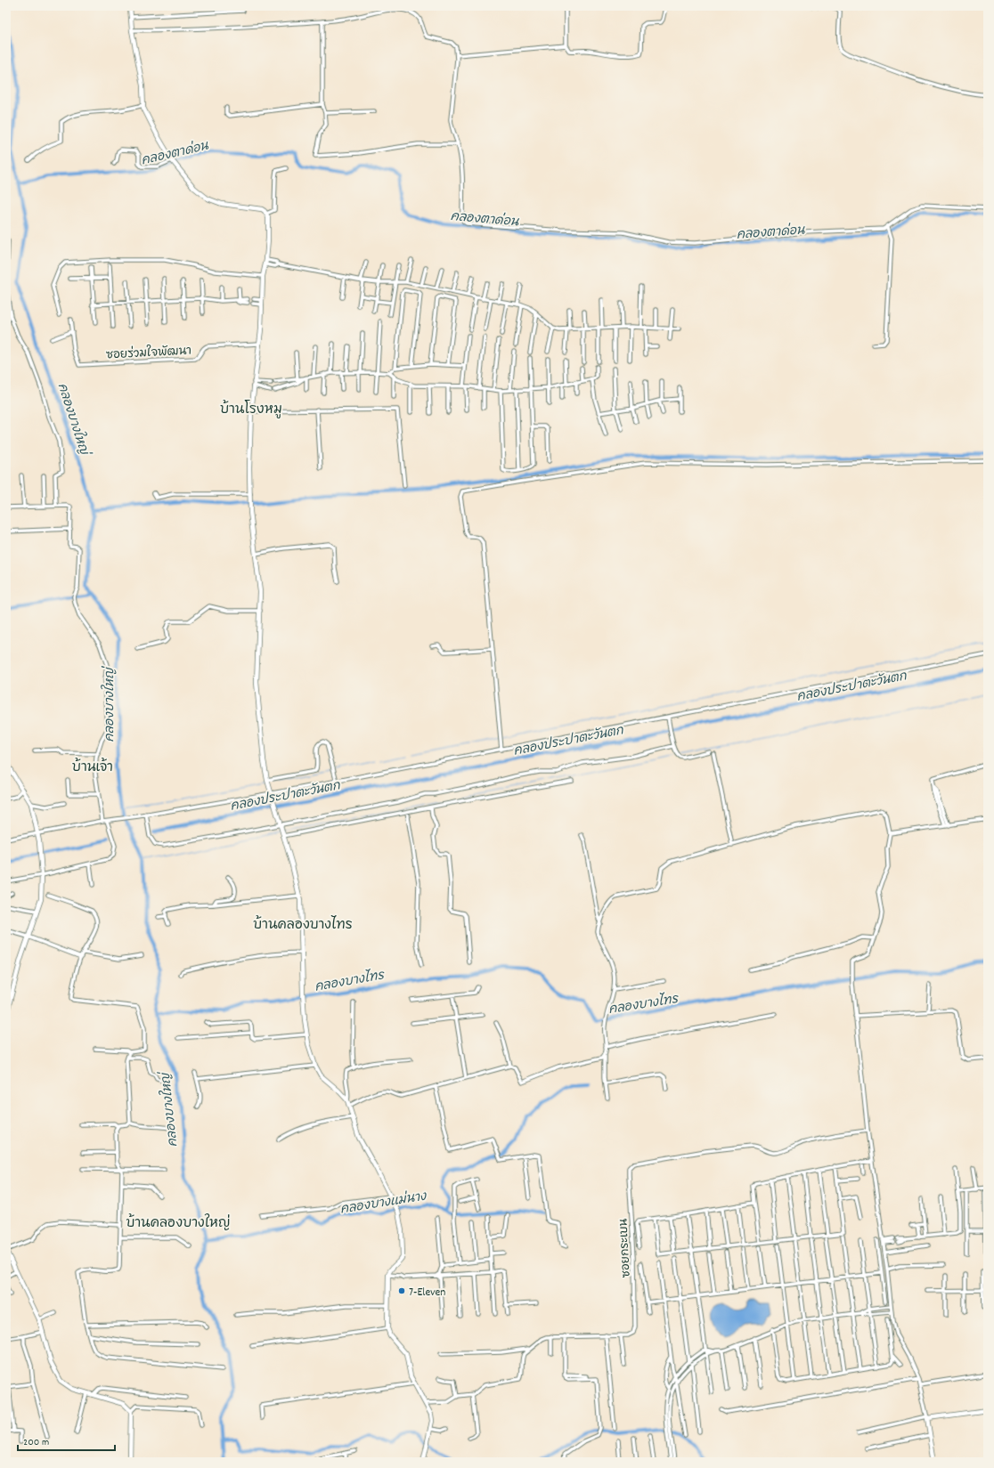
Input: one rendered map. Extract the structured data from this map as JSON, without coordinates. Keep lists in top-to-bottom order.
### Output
{
  "streets": {
    "street": ["ซอยร่วมใจพัฒนา", "ซอยกระเบน"]
  },
  "districts": [
    "บ้านโรงหมู",
    "บ้านเจ้า",
    "บ้านคลองบางไทร",
    "บ้านคลองบางใหญ่"
  ],
  "water": [
    "คลองตาด่อน",
    "คลองบางใหญ่",
    "คลองประปาตะวันตก",
    "คลองบางไทร",
    "คลองบางแม่นาง"
  ],
  "places": ["7-Eleven"],
  "scale_bar": "200 m"
}
